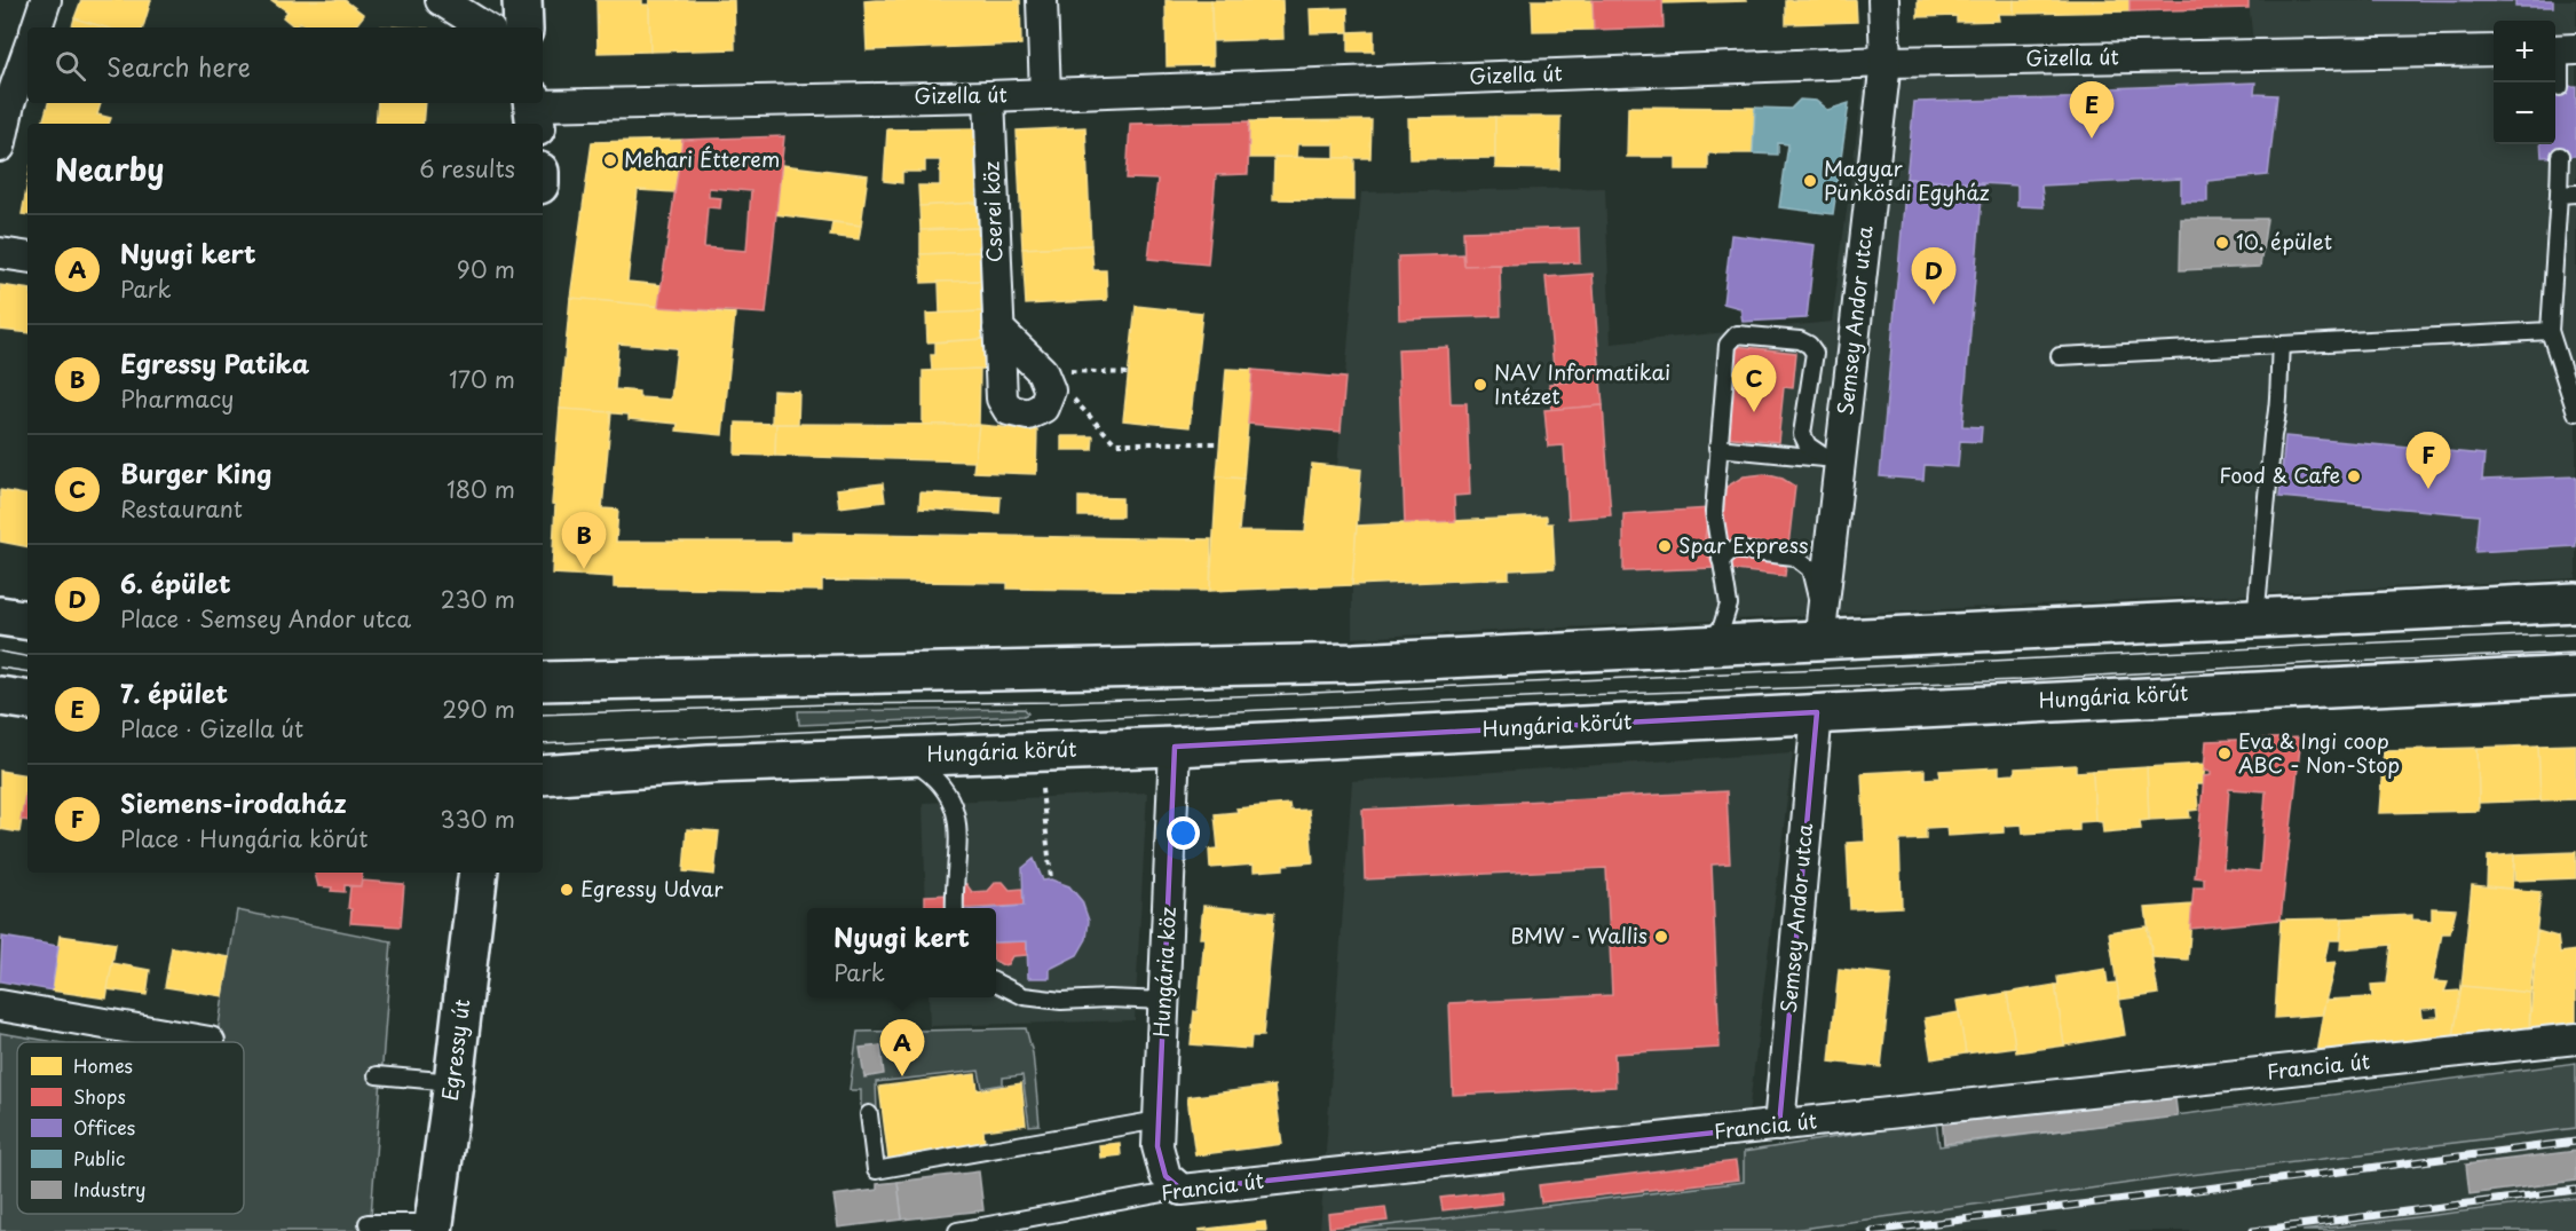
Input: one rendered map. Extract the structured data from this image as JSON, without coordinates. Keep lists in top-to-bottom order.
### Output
{
  "streets": {
    "main road": ["Hungária körút", "Egressy út"],
    "street": [
      "Gizella út",
      "Cserei köz",
      "Semsey Andor utca",
      "Hungária köz",
      "Francia út"
    ]
  },
  "crossings": [
    ["Gizella út", "Cserei köz"],
    ["Gizella út", "Semsey Andor utca"],
    ["Semsey Andor utca", "Hungária körút"],
    ["Semsey Andor utca", "Francia út"],
    ["Hungária körút", "Hungária köz"],
    ["Hungária köz", "Francia út"]
  ],
  "places": [
    "Mehari Étterem",
    "Magyar Pünkösdi Egyház",
    "10. épület",
    "NAV Informatikai Intézet",
    "Food & Cafe",
    "Spar Express",
    "Eva & Ingi coop ABC - Non-Stop",
    "Egressy Udvar",
    "BMW - Wallis"
  ],
  "legend": [
    "Homes",
    "Shops",
    "Offices",
    "Public",
    "Industry"
  ],
  "page": {
    "map_buttons": ["+", "−"],
    "search": "Search here",
    "pins": [
      "E",
      "D",
      "C",
      "F",
      "B",
      "A"
    ],
    "heading": ["Nearby", "6 results"],
    "list": [
      {
        "mark": "A",
        "name": "Nyugi kert",
        "note": "Park",
        "value": "90 m"
      },
      {
        "mark": "B",
        "name": "Egressy Patika",
        "note": "Pharmacy",
        "value": "170 m"
      },
      {
        "mark": "C",
        "name": "Burger King",
        "note": "Restaurant",
        "value": "180 m"
      },
      {
        "mark": "D",
        "name": "6. épület",
        "note": "Place · Semsey Andor utca",
        "value": "230 m"
      },
      {
        "mark": "E",
        "name": "7. épület",
        "note": "Place · Gizella út",
        "value": "290 m"
      },
      {
        "mark": "F",
        "name": "Siemens-irodaház",
        "note": "Place · Hungária körút",
        "value": "330 m"
      }
    ],
    "popup": ["Nyugi kert", "Park"]
  }
}
